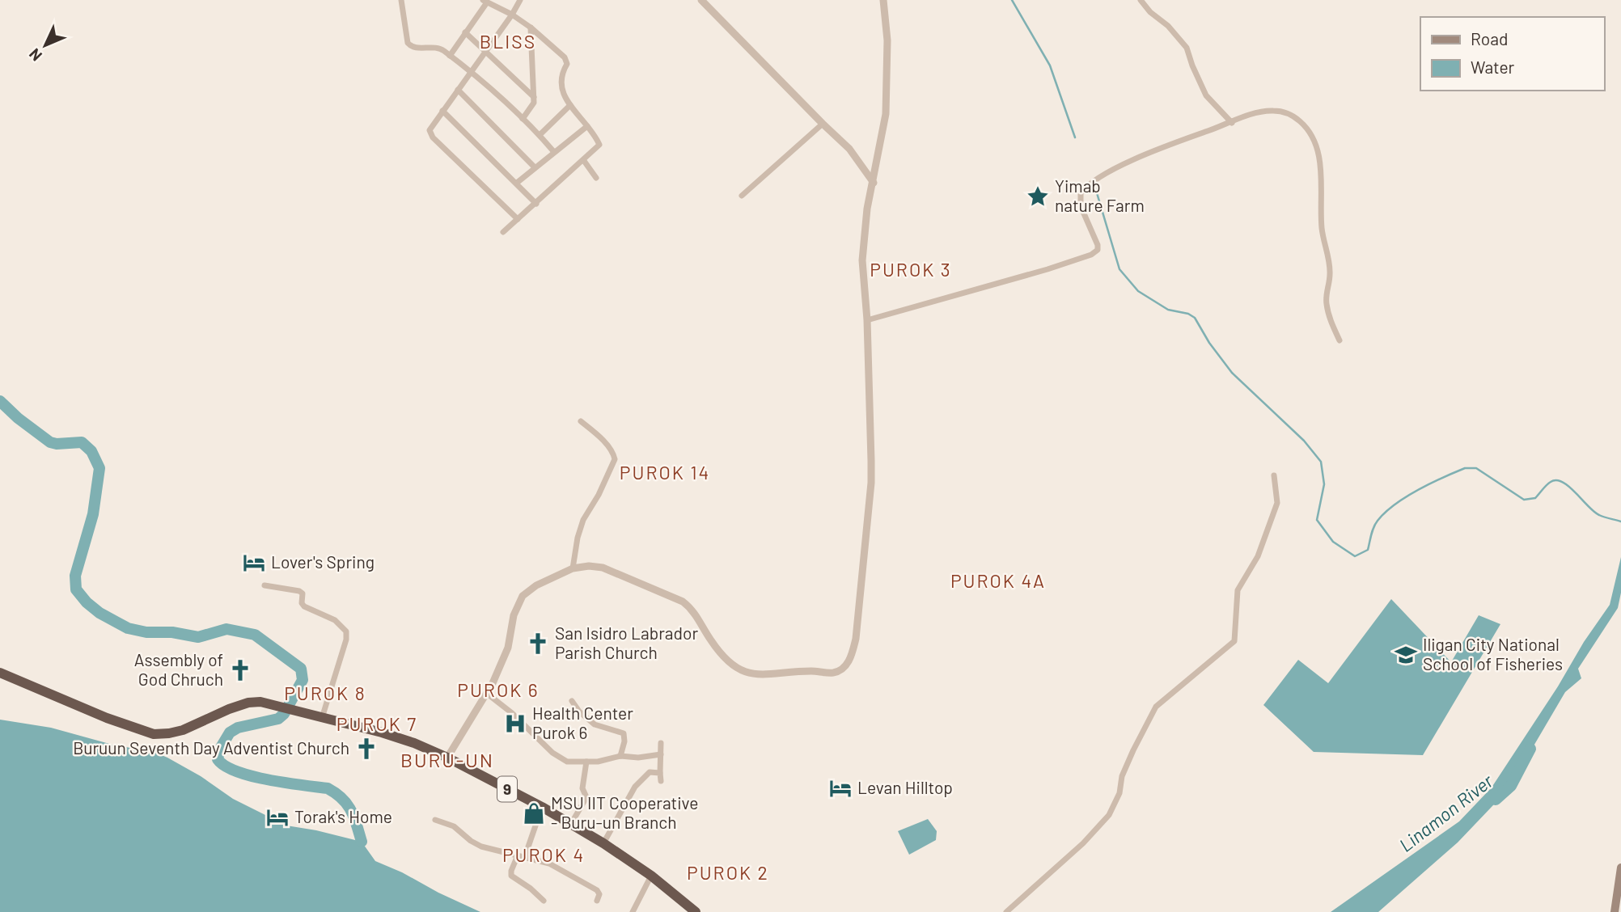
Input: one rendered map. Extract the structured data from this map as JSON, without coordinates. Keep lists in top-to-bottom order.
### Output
{
  "streets": {
    "highway": ["9"]
  },
  "districts": [
    "BLISS",
    "PUROK 3",
    "PUROK 14",
    "PUROK 4A",
    "PUROK 6",
    "PUROK 8",
    "PUROK 7",
    "BURU-UN",
    "PUROK 4",
    "PUROK 2"
  ],
  "water": ["Linamon River"],
  "places": {
    "place": ["Yimab nature Farm"],
    "hotel": ["Lover's Spring", "Levan Hilltop", "Torak's Home"],
    "church": ["San Isidro Labrador Parish Church", "Assembly of God Chruch", "Buruun Seventh Day Adventist Church"],
    "school or university": ["Iligan City National School of Fisheries"],
    "hospital": ["Health Center Purok 6"],
    "shop": ["MSU IIT Cooperative - Buru-un Branch"]
  },
  "legend": ["Road", "Water"],
  "north": "bottom left"
}
